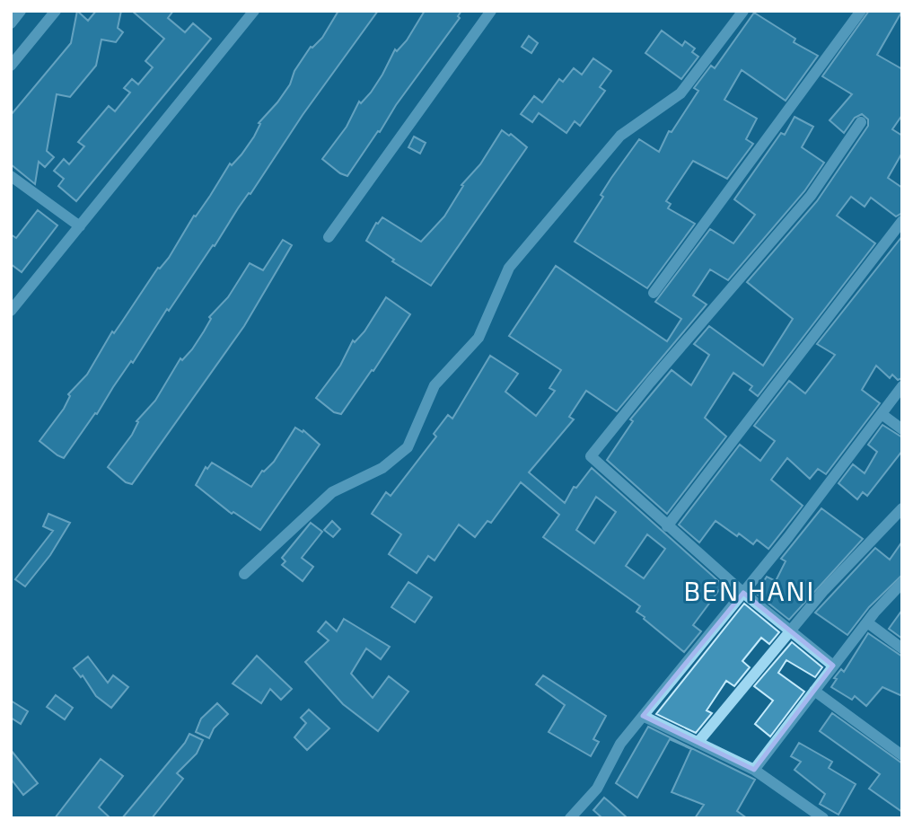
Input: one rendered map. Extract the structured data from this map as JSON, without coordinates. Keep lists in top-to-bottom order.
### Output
{
  "districts": ["BEN HANI"]
}
